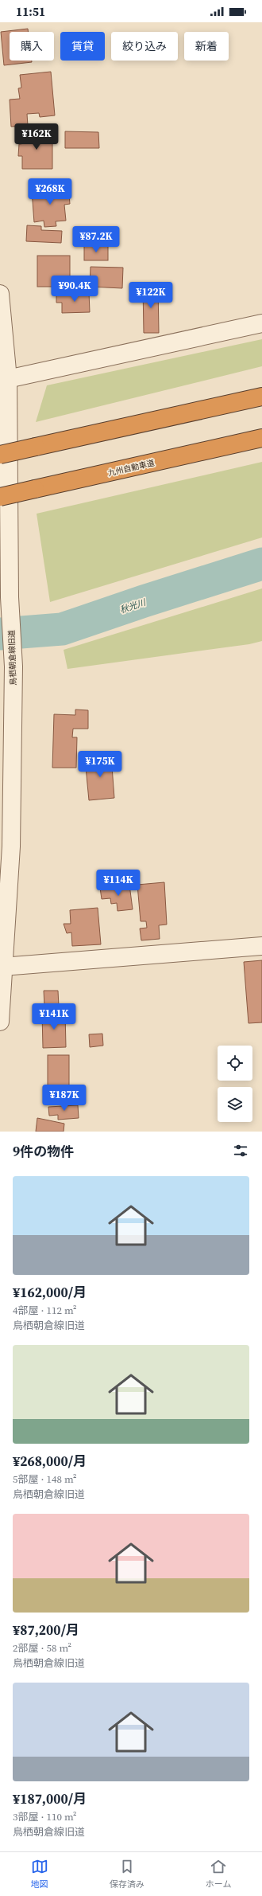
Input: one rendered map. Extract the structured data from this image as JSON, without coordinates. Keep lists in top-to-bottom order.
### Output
{
  "streets": {
    "highway": ["九州自動車道"],
    "street": ["鳥栖朝倉線旧道"]
  },
  "water": ["秋光川"],
  "page": {
    "status": "11:51",
    "chip": [
      "購入",
      "賃貸",
      "絞り込み",
      "新着"
    ],
    "price": [
      "¥162K",
      "¥268K",
      "¥87.2K",
      "¥90.4K",
      "¥122K",
      "¥175K",
      "¥114K",
      "¥141K",
      "¥187K"
    ],
    "heading": "9件の物件",
    "list": [
      {
        "name": "¥162,000/月",
        "note": "4部屋 · 112 m² · 鳥栖朝倉線旧道"
      },
      {
        "name": "¥268,000/月",
        "note": "5部屋 · 148 m² · 鳥栖朝倉線旧道"
      },
      {
        "name": "¥87,200/月",
        "note": "2部屋 · 58 m² · 鳥栖朝倉線旧道"
      },
      {
        "name": "¥187,000/月",
        "note": "3部屋 · 110 m² · 鳥栖朝倉線旧道"
      }
    ],
    "tabs": ["地図", "保存済み", "ホーム"]
  }
}
